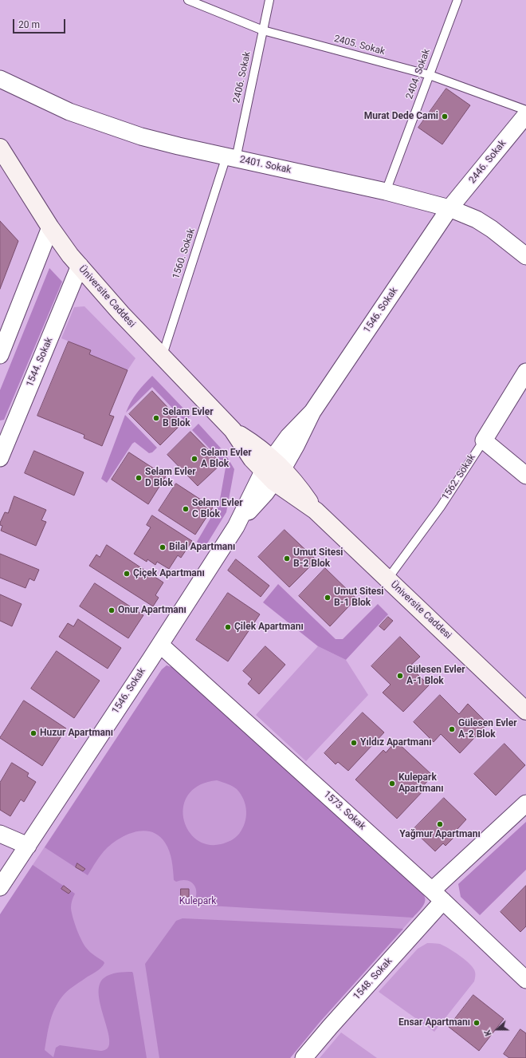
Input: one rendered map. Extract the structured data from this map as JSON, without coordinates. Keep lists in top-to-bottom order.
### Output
{
  "streets": {
    "main road": ["Üniversite Caddesi"],
    "street": [
      "2446. Sokak",
      "2401. Sokak",
      "1546. Sokak",
      "1544. Sokak",
      "1562. Sokak",
      "1573. Sokak",
      "1548. Sokak"
    ],
    "lane": [
      "2405. Sokak",
      "2404. Sokak",
      "2406. Sokak",
      "1560. Sokak"
    ]
  },
  "crossings": [
    ["2405. Sokak", "2404. Sokak"],
    ["2405. Sokak", "2406. Sokak"],
    ["2404. Sokak", "2401. Sokak"],
    ["2406. Sokak", "2401. Sokak"],
    ["2406. Sokak", "1560. Sokak"],
    ["2446. Sokak", "2401. Sokak"],
    ["2446. Sokak", "1546. Sokak"],
    ["2401. Sokak", "1560. Sokak"],
    ["2401. Sokak", "1546. Sokak"],
    ["1560. Sokak", "Üniversite Caddesi"],
    ["Üniversite Caddesi", "1546. Sokak"],
    ["Üniversite Caddesi", "1544. Sokak"],
    ["Üniversite Caddesi", "1562. Sokak"],
    ["1546. Sokak", "1573. Sokak"],
    ["1573. Sokak", "1548. Sokak"]
  ],
  "parks": ["Kulepark"],
  "places": [
    "Murat Dede Cami",
    "Selam Evler B Blok",
    "Selam Evler A Blok",
    "Selam Evler D Blok",
    "Selam Evler C Blok",
    "Bilal Apartmanı",
    "Umut Sitesi B-2 Blok",
    "Çiçek Apartmanı",
    "Umut Sitesi B-1 Blok",
    "Onur Apartmanı",
    "Çilek Apartmanı",
    "Gülesen Evler A-1 Blok",
    "Gülesen Evler A-2 Blok",
    "Huzur Apartmanı",
    "Yıldız Apartmanı",
    "Kulepark Apartmanı",
    "Yağmur Apartmanı",
    "Ensar Apartmanı"
  ],
  "scale_bar": "20 m",
  "north": "left"
}
